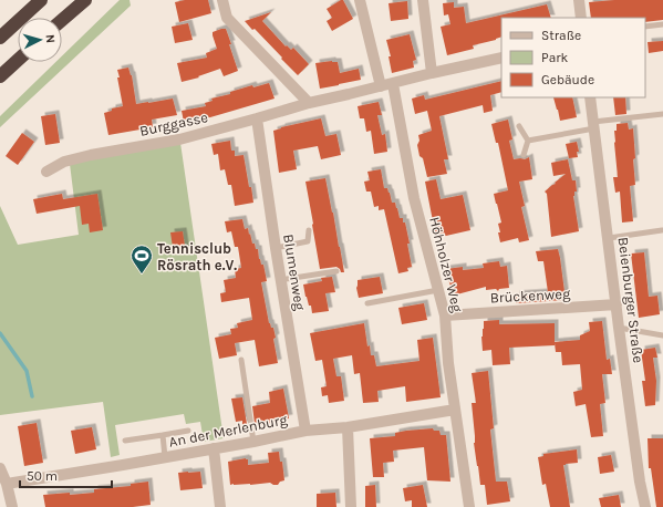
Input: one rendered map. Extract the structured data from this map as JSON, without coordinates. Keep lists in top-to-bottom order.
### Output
{
  "streets": {
    "street": [
      "Burggasse",
      "Höhholzer Weg",
      "Blumenweg",
      "Brückenweg",
      "Beienburger Straße",
      "An der Merlenburg"
    ]
  },
  "crossings": [
    ["Burggasse", "Höhholzer Weg"],
    ["Burggasse", "Blumenweg"],
    ["Höhholzer Weg", "Brückenweg"],
    ["Höhholzer Weg", "An der Merlenburg"],
    ["Blumenweg", "An der Merlenburg"],
    ["Brückenweg", "Beienburger Straße"]
  ],
  "places": {
    "sports": ["Tennisclub Rösrath e.V."]
  },
  "legend": ["Straße", "Park", "Gebäude"],
  "scale_bar": "50 m",
  "north": "right"
}
